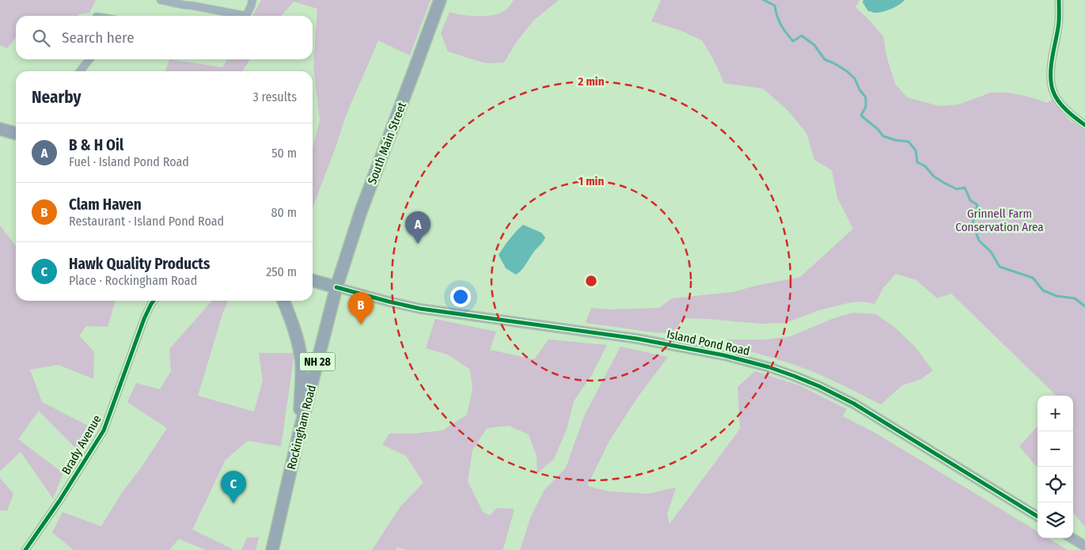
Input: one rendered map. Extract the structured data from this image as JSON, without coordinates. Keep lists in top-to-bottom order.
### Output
{
  "streets": {
    "main road": ["South Main Street", "NH 28", "Rockingham Road"],
    "street": ["Island Pond Road", "Brady Avenue"]
  },
  "crossings": [
    ["South Main Street", "Island Pond Road"],
    ["South Main Street", "Rockingham Road"],
    ["Island Pond Road", "Rockingham Road"],
    ["NH 28", "Rockingham Road"]
  ],
  "parks": ["Grinnell Farm Conservation Area"],
  "page": {
    "search": "Search here",
    "heading": ["Nearby", "3 results"],
    "list": [
      {
        "mark": "A",
        "name": "B & H Oil",
        "note": "Fuel · Island Pond Road",
        "value": "50 m"
      },
      {
        "mark": "B",
        "name": "Clam Haven",
        "note": "Restaurant · Island Pond Road",
        "value": "80 m"
      },
      {
        "mark": "C",
        "name": "Hawk Quality Products",
        "note": "Place · Rockingham Road",
        "value": "250 m"
      }
    ],
    "pins": ["A", "B", "C"],
    "map_buttons": ["+", "−"]
  },
  "rings": ["2 min", "1 min"]
}
